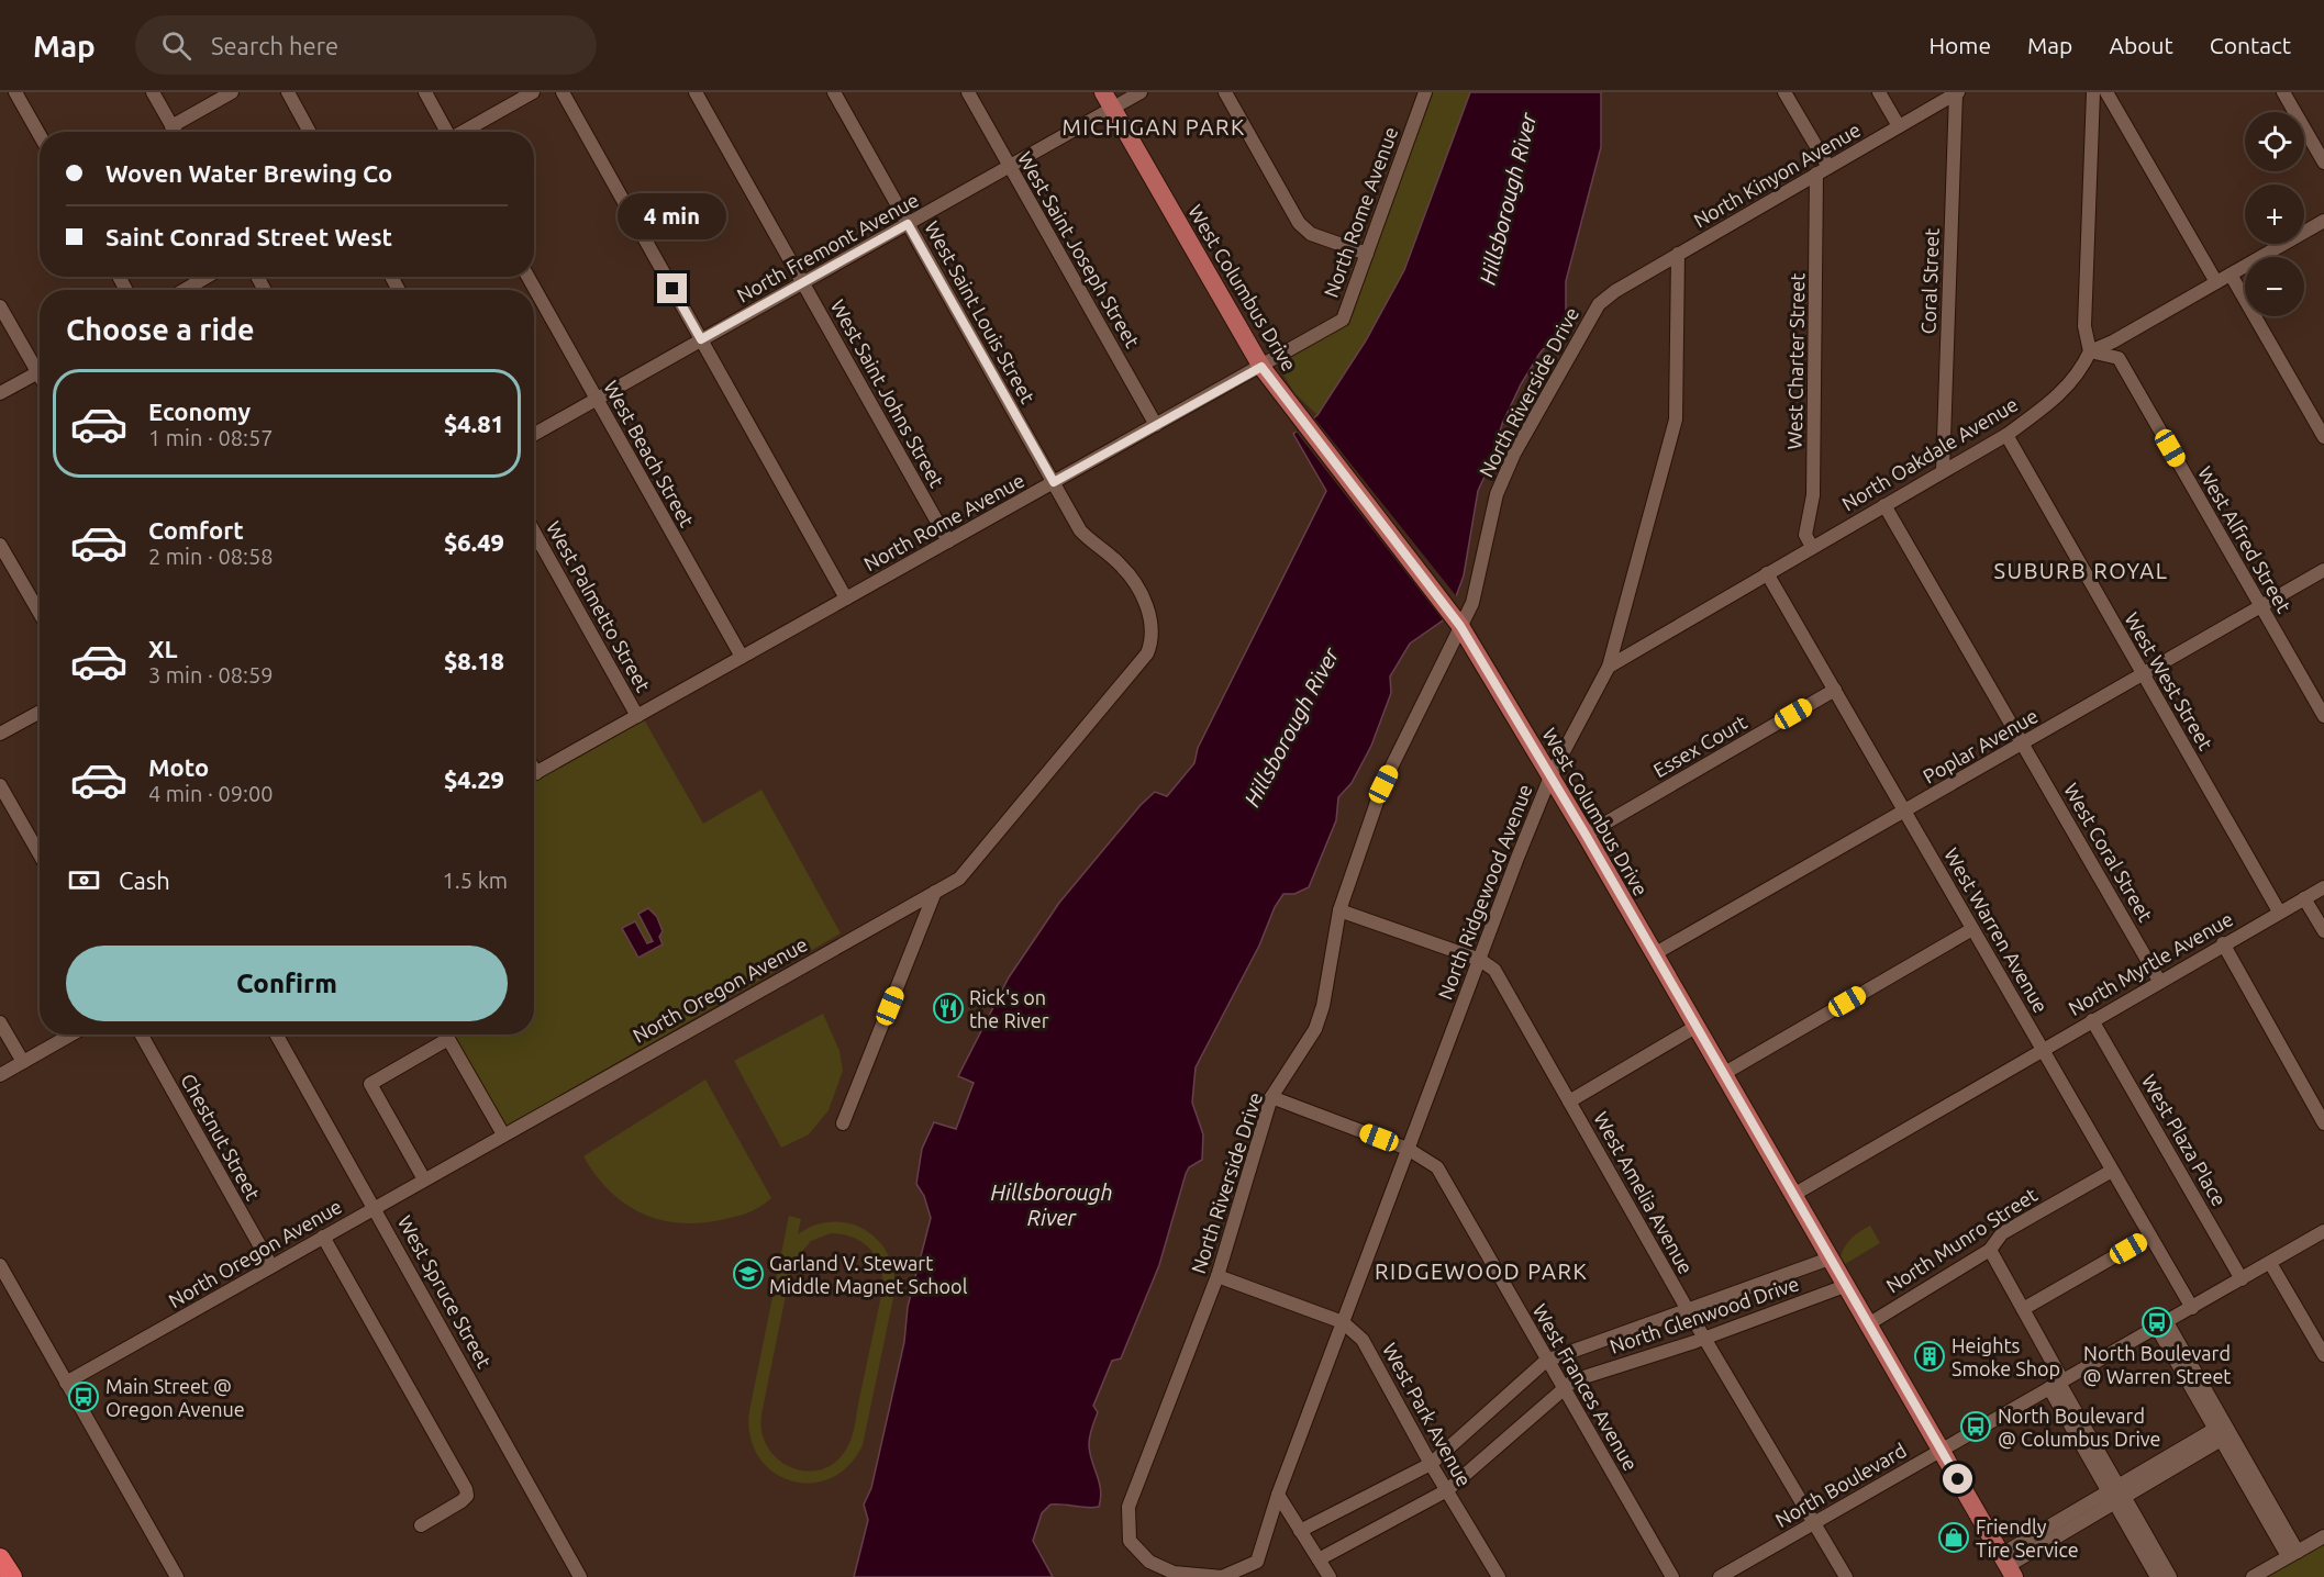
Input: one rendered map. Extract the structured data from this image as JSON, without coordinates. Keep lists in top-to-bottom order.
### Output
{
  "streets": {
    "main road": ["West Columbus Drive"],
    "street": [
      "North Kinyon Avenue",
      "North Rome Avenue",
      "North Fremont Avenue",
      "West Saint Joseph Street",
      "Coral Street",
      "West Saint Louis Street",
      "West Charter Street",
      "North Riverside Drive",
      "West Saint Johns Street",
      "West Beach Street",
      "North Oakdale Avenue",
      "West Alfred Street",
      "West Palmetto Street",
      "West West Street",
      "Essex Court",
      "Poplar Avenue",
      "West Coral Street",
      "North Ridgewood Avenue",
      "West Warren Avenue",
      "North Myrtle Avenue",
      "North Oregon Avenue",
      "Chestnut Street",
      "West Plaza Place",
      "West Amelia Avenue",
      "North Munro Street",
      "West Spruce Street",
      "North Glenwood Drive",
      "West Frances Avenue",
      "West Park Avenue",
      "North Boulevard"
    ]
  },
  "crossings": [
    ["North Kinyon Avenue", "Coral Street"],
    ["North Kinyon Avenue", "West Charter Street"],
    ["North Kinyon Avenue", "North Riverside Drive"],
    ["North Kinyon Avenue", "North Ridgewood Avenue"],
    ["North Rome Avenue", "West Saint Joseph Street"],
    ["North Rome Avenue", "West Columbus Drive"],
    ["North Rome Avenue", "West Saint Louis Street"],
    ["North Rome Avenue", "West Saint Johns Street"],
    ["North Rome Avenue", "West Beach Street"],
    ["North Rome Avenue", "West Palmetto Street"],
    ["North Rome Avenue", "North Oregon Avenue"],
    ["North Fremont Avenue", "West Saint Joseph Street"],
    ["North Fremont Avenue", "West Columbus Drive"],
    ["North Fremont Avenue", "West Saint Louis Street"],
    ["North Fremont Avenue", "West Saint Johns Street"],
    ["North Fremont Avenue", "West Beach Street"],
    ["Coral Street", "North Oakdale Avenue"],
    ["West Columbus Drive", "North Riverside Drive"],
    ["West Columbus Drive", "Essex Court"],
    ["West Columbus Drive", "Poplar Avenue"],
    ["West Columbus Drive", "North Ridgewood Avenue"],
    ["West Columbus Drive", "North Myrtle Avenue"],
    ["West Columbus Drive", "North Munro Street"],
    ["West Columbus Drive", "North Glenwood Drive"],
    ["West Columbus Drive", "North Boulevard"],
    ["West Saint Louis Street", "North Oregon Avenue"],
    ["West Charter Street", "North Oakdale Avenue"],
    ["North Riverside Drive", "North Ridgewood Avenue"],
    ["North Riverside Drive", "West Amelia Avenue"],
    ["North Riverside Drive", "West Frances Avenue"],
    ["North Riverside Drive", "West Park Avenue"],
    ["North Oakdale Avenue", "West Alfred Street"],
    ["North Oakdale Avenue", "West West Street"],
    ["North Oakdale Avenue", "North Ridgewood Avenue"],
    ["North Oakdale Avenue", "West Warren Avenue"],
    ["West Alfred Street", "Poplar Avenue"],
    ["West West Street", "Poplar Avenue"],
    ["West West Street", "North Myrtle Avenue"],
    ["Essex Court", "West Warren Avenue"],
    ["Poplar Avenue", "West Coral Street"],
    ["Poplar Avenue", "West Warren Avenue"],
    ["West Coral Street", "North Myrtle Avenue"],
    ["North Ridgewood Avenue", "West Amelia Avenue"],
    ["North Ridgewood Avenue", "West Frances Avenue"],
    ["North Ridgewood Avenue", "West Park Avenue"],
    ["West Warren Avenue", "North Myrtle Avenue"],
    ["West Warren Avenue", "North Munro Street"],
    ["West Warren Avenue", "North Boulevard"],
    ["North Myrtle Avenue", "West Plaza Place"],
    ["North Oregon Avenue", "Chestnut Street"],
    ["North Oregon Avenue", "West Spruce Street"],
    ["West Plaza Place", "North Boulevard"],
    ["West Amelia Avenue", "North Glenwood Drive"],
    ["West Amelia Avenue", "North Boulevard"],
    ["North Glenwood Drive", "West Frances Avenue"],
    ["North Glenwood Drive", "West Park Avenue"]
  ],
  "districts": ["MICHIGAN PARK", "SUBURB ROYAL", "RIDGEWOOD PARK"],
  "water": ["Hillsborough River"],
  "places": {
    "restaurant": ["Rick's on the River"],
    "school or university": ["Garland V. Stewart Middle Magnet School"],
    "bus stop": ["North Boulevard @ Warren Street", "Main Street @ Oregon Avenue", "North Boulevard @ Columbus Drive"],
    "building": ["Heights Smoke Shop"],
    "shop": ["Friendly Tire Service"]
  },
  "page": {
    "header": "Map",
    "search": "Search here",
    "nav": [
      "Home",
      "Map",
      "About",
      "Contact"
    ],
    "map_buttons": ["+", "−"],
    "banner": ["Woven Water Brewing Co", "Saint Conrad Street West"],
    "bubble": "4 min",
    "heading": "Choose a ride",
    "list": [
      {
        "name": "Economy",
        "note": "1 min · 08:57",
        "value": "$4.81"
      },
      {
        "name": "Comfort",
        "note": "2 min · 08:58",
        "value": "$6.49"
      },
      {
        "name": "XL",
        "note": "3 min · 08:59",
        "value": "$8.18"
      },
      {
        "name": "Moto",
        "note": "4 min · 09:00",
        "value": "$4.29"
      }
    ],
    "pay": ["Cash", "1.5 km"],
    "buttons": "Confirm"
  }
}
